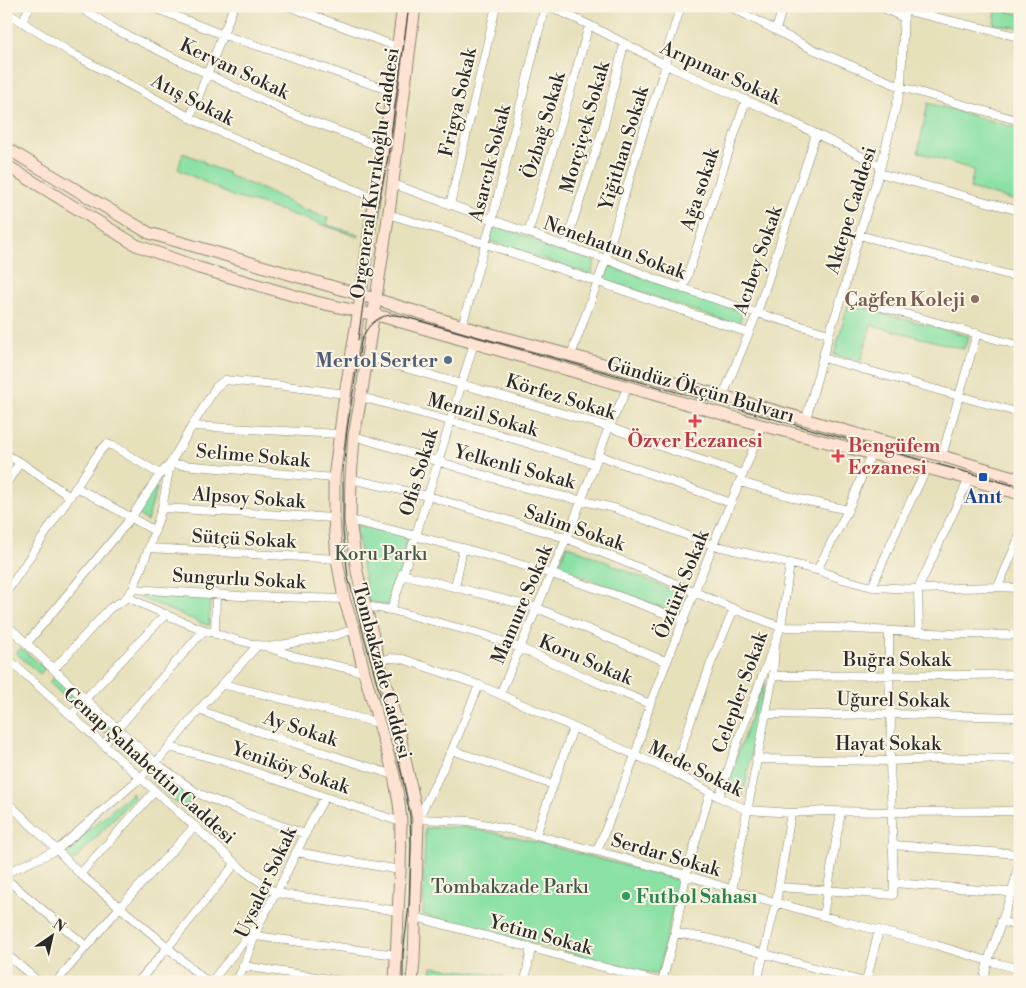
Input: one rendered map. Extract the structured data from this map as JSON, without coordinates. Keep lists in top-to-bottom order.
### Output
{
  "streets": {
    "street": [
      "Kervan Sokak",
      "Arıpınar Sokak",
      "Atış Sokak",
      "Frigya Sokak",
      "Özbağ Sokak",
      "Morçiçek Sokak",
      "Yiğithan Sokak",
      "Asarcık Sokak",
      "Orgeneral Kıvrıkoğlu Caddesi",
      "Ağa sokak",
      "Aktepe Caddesi",
      "Nenehatun Sokak",
      "Acıbey Sokak",
      "Gündüz Ökçün Bulvarı",
      "Körfez Sokak",
      "Menzil Sokak",
      "Selime Sokak",
      "Yelkenli Sokak",
      "Ofis Sokak",
      "Alpsoy Sokak",
      "Salim Sokak",
      "Sütçü Sokak",
      "Sungurlu Sokak",
      "Öztürk Sokak",
      "Mamure Sokak",
      "Koru Sokak",
      "Buğra Sokak",
      "Tombakzade Caddesi",
      "Celepler Sokak",
      "Uğurel Sokak",
      "Ay Sokak",
      "Hayat Sokak",
      "Cenap Şahabettin Caddesi",
      "Yeniköy Sokak",
      "Mede Sokak",
      "Serdar Sokak",
      "Uysaler Sokak",
      "Yetim Sokak"
    ]
  },
  "crossings": [
    ["Kervan Sokak", "Tombakzade Caddesi"],
    ["Arıpınar Sokak", "Özbağ Sokak"],
    ["Arıpınar Sokak", "Morçiçek Sokak"],
    ["Arıpınar Sokak", "Yiğithan Sokak"],
    ["Arıpınar Sokak", "Asarcık Sokak"],
    ["Arıpınar Sokak", "Ağa sokak"],
    ["Arıpınar Sokak", "Aktepe Caddesi"],
    ["Arıpınar Sokak", "Acıbey Sokak"],
    ["Atış Sokak", "Tombakzade Caddesi"],
    ["Frigya Sokak", "Nenehatun Sokak"],
    ["Özbağ Sokak", "Nenehatun Sokak"],
    ["Morçiçek Sokak", "Nenehatun Sokak"],
    ["Yiğithan Sokak", "Nenehatun Sokak"],
    ["Yiğithan Sokak", "Gündüz Ökçün Bulvarı"],
    ["Asarcık Sokak", "Nenehatun Sokak"],
    ["Asarcık Sokak", "Gündüz Ökçün Bulvarı"],
    ["Orgeneral Kıvrıkoğlu Caddesi", "Nenehatun Sokak"],
    ["Orgeneral Kıvrıkoğlu Caddesi", "Gündüz Ökçün Bulvarı"],
    ["Orgeneral Kıvrıkoğlu Caddesi", "Körfez Sokak"],
    ["Orgeneral Kıvrıkoğlu Caddesi", "Tombakzade Caddesi"],
    ["Ağa sokak", "Nenehatun Sokak"],
    ["Aktepe Caddesi", "Nenehatun Sokak"],
    ["Aktepe Caddesi", "Gündüz Ökçün Bulvarı"],
    ["Nenehatun Sokak", "Acıbey Sokak"],
    ["Acıbey Sokak", "Gündüz Ökçün Bulvarı"],
    ["Gündüz Ökçün Bulvarı", "Ofis Sokak"],
    ["Gündüz Ökçün Bulvarı", "Öztürk Sokak"],
    ["Gündüz Ökçün Bulvarı", "Mamure Sokak"],
    ["Gündüz Ökçün Bulvarı", "Tombakzade Caddesi"],
    ["Körfez Sokak", "Ofis Sokak"],
    ["Körfez Sokak", "Öztürk Sokak"],
    ["Körfez Sokak", "Mamure Sokak"],
    ["Körfez Sokak", "Tombakzade Caddesi"],
    ["Menzil Sokak", "Ofis Sokak"],
    ["Menzil Sokak", "Mamure Sokak"],
    ["Menzil Sokak", "Tombakzade Caddesi"],
    ["Selime Sokak", "Tombakzade Caddesi"],
    ["Yelkenli Sokak", "Ofis Sokak"],
    ["Yelkenli Sokak", "Öztürk Sokak"],
    ["Yelkenli Sokak", "Mamure Sokak"],
    ["Yelkenli Sokak", "Tombakzade Caddesi"],
    ["Yelkenli Sokak", "Celepler Sokak"],
    ["Ofis Sokak", "Salim Sokak"],
    ["Ofis Sokak", "Koru Sokak"],
    ["Alpsoy Sokak", "Tombakzade Caddesi"],
    ["Salim Sokak", "Öztürk Sokak"],
    ["Salim Sokak", "Mamure Sokak"],
    ["Salim Sokak", "Tombakzade Caddesi"],
    ["Salim Sokak", "Celepler Sokak"],
    ["Sütçü Sokak", "Tombakzade Caddesi"],
    ["Sungurlu Sokak", "Tombakzade Caddesi"],
    ["Öztürk Sokak", "Koru Sokak"],
    ["Öztürk Sokak", "Mede Sokak"],
    ["Öztürk Sokak", "Serdar Sokak"],
    ["Mamure Sokak", "Koru Sokak"],
    ["Mamure Sokak", "Mede Sokak"],
    ["Koru Sokak", "Tombakzade Caddesi"],
    ["Tombakzade Caddesi", "Ay Sokak"],
    ["Tombakzade Caddesi", "Yeniköy Sokak"],
    ["Tombakzade Caddesi", "Mede Sokak"],
    ["Tombakzade Caddesi", "Serdar Sokak"],
    ["Tombakzade Caddesi", "Yetim Sokak"],
    ["Celepler Sokak", "Mede Sokak"],
    ["Cenap Şahabettin Caddesi", "Uysaler Sokak"],
    ["Yeniköy Sokak", "Uysaler Sokak"]
  ],
  "parks": ["Koru Parkı", "Tombakzade Parkı"],
  "places": {
    "other": ["Çağfen Koleji", "Mertol Serter", "Futbol Sahası"],
    "health": ["Özver Eczanesi", "Bengüfem Eczanesi"],
    "transit": ["Anıt"]
  },
  "north": "top right"
}
